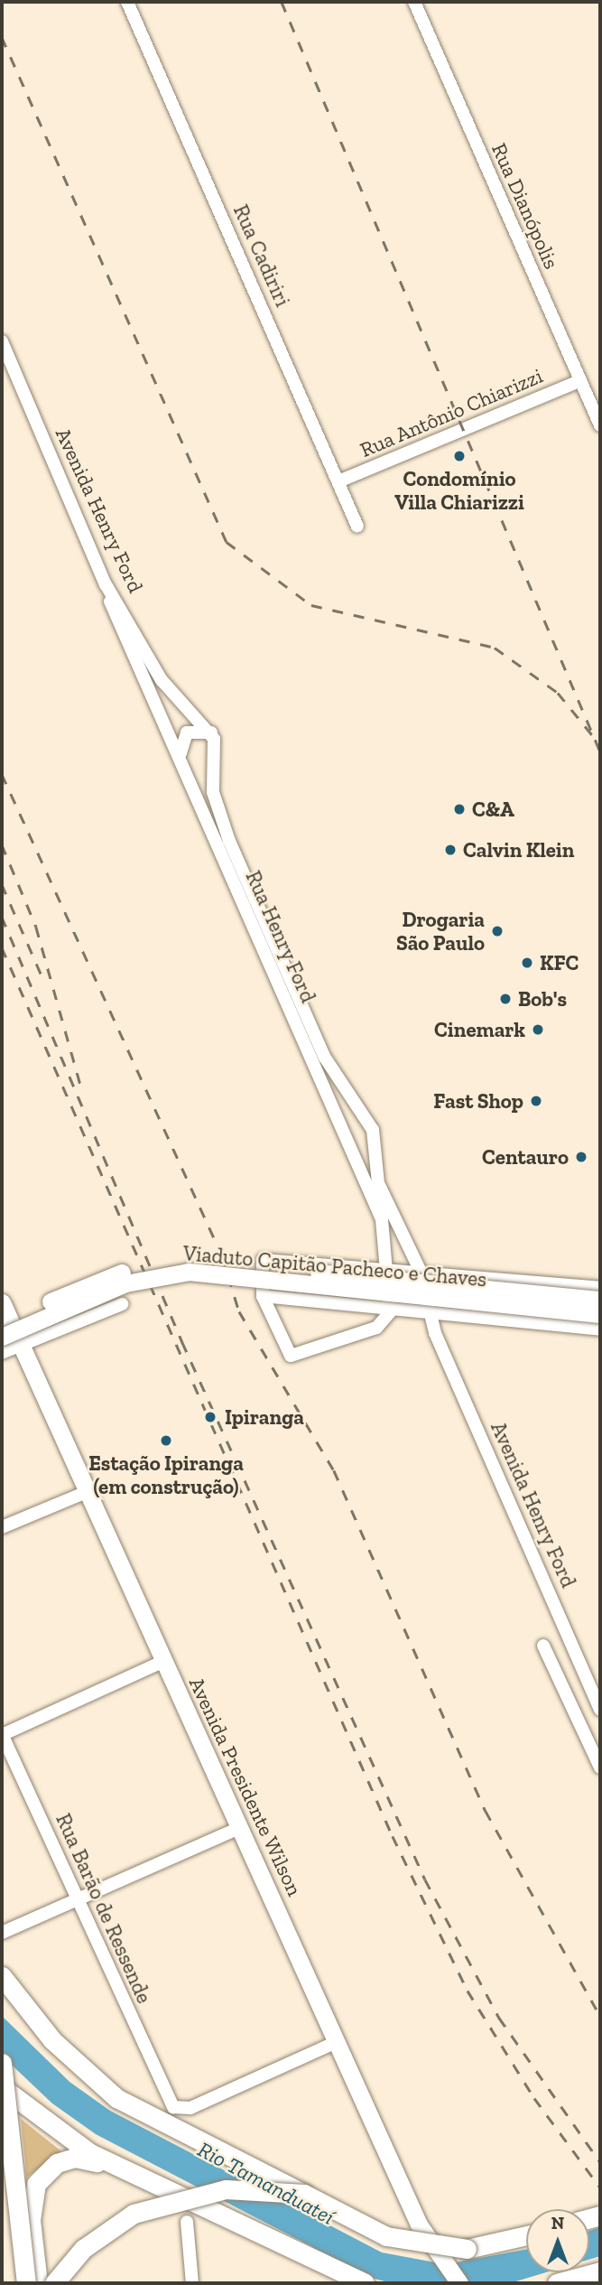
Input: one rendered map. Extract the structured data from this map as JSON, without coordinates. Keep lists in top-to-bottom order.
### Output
{
  "streets": {
    "main road": ["Viaduto Capitão Pacheco e Chaves", "Avenida Presidente Wilson"],
    "street": [
      "Rua Dianópolis",
      "Rua Cadiriri",
      "Rua Antônio Chiarizzi",
      "Avenida Henry Ford",
      "Rua Henry Ford",
      "Rua Barão de Ressende"
    ]
  },
  "crossings": [
    ["Rua Dianópolis", "Rua Antônio Chiarizzi"],
    ["Rua Cadiriri", "Rua Antônio Chiarizzi"],
    ["Avenida Henry Ford", "Rua Henry Ford"],
    ["Viaduto Capitão Pacheco e Chaves", "Avenida Presidente Wilson"],
    ["Avenida Presidente Wilson", "Rua Barão de Ressende"]
  ],
  "water": ["Rio Tamanduateí"],
  "places": [
    "Condomínio Villa Chiarizzi",
    "C&A",
    "Calvin Klein",
    "Drogaria São Paulo",
    "KFC",
    "Bob's",
    "Cinemark",
    "Fast Shop",
    "Centauro",
    "Ipiranga",
    "Estação Ipiranga (em construção)"
  ],
  "north": "top"
}
